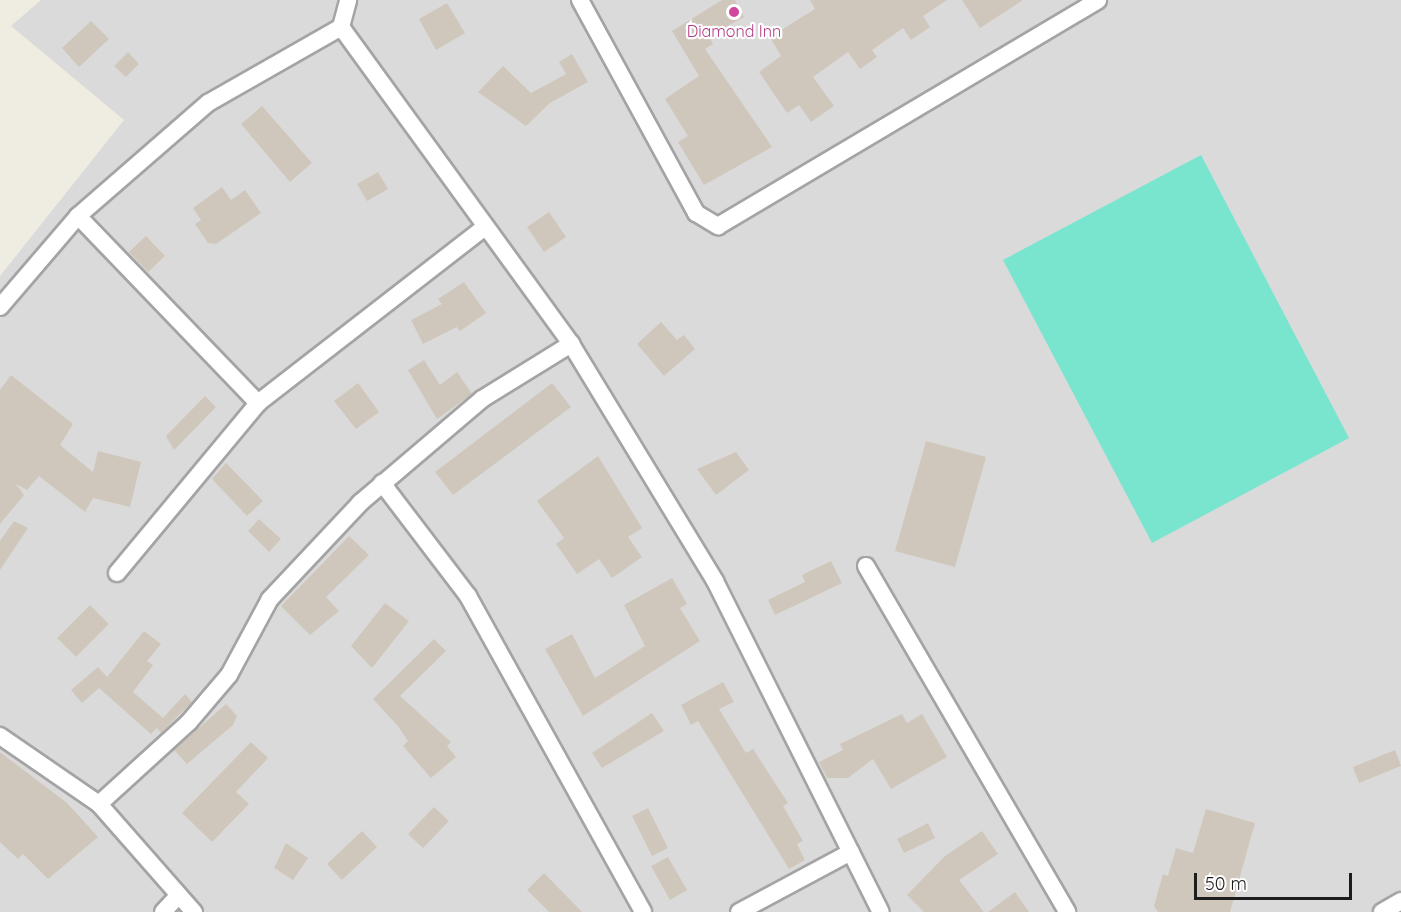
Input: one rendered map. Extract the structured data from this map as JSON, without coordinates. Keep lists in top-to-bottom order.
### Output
{
  "places": ["Diamond Inn"],
  "scale_bar": "50 m"
}
